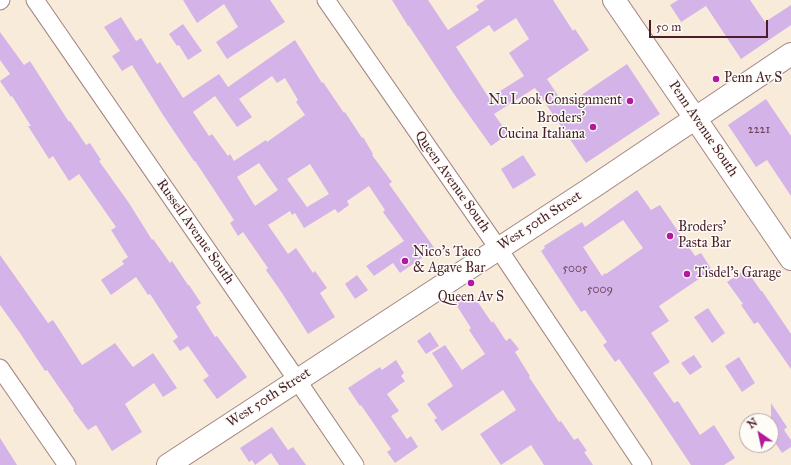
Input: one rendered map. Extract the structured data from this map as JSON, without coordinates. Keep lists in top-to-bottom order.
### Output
{
  "streets": {
    "main road": ["Penn Avenue South", "West 50th Street"],
    "street": ["Queen Avenue South", "Russell Avenue South"]
  },
  "crossings": [
    ["Penn Avenue South", "West 50th Street"],
    ["Queen Avenue South", "West 50th Street"],
    ["West 50th Street", "Russell Avenue South"]
  ],
  "places": [
    "Penn Av S",
    "Nu Look Consignment",
    "Broders’ Cucina Italiana",
    "Broders’ Pasta Bar",
    "Nico's Taco & Agave Bar",
    "Tisdel's Garage",
    "Queen Av S"
  ],
  "house_numbers": ["2221", "5005", "5009"],
  "scale_bar": "50 m",
  "north": "top left"
}
